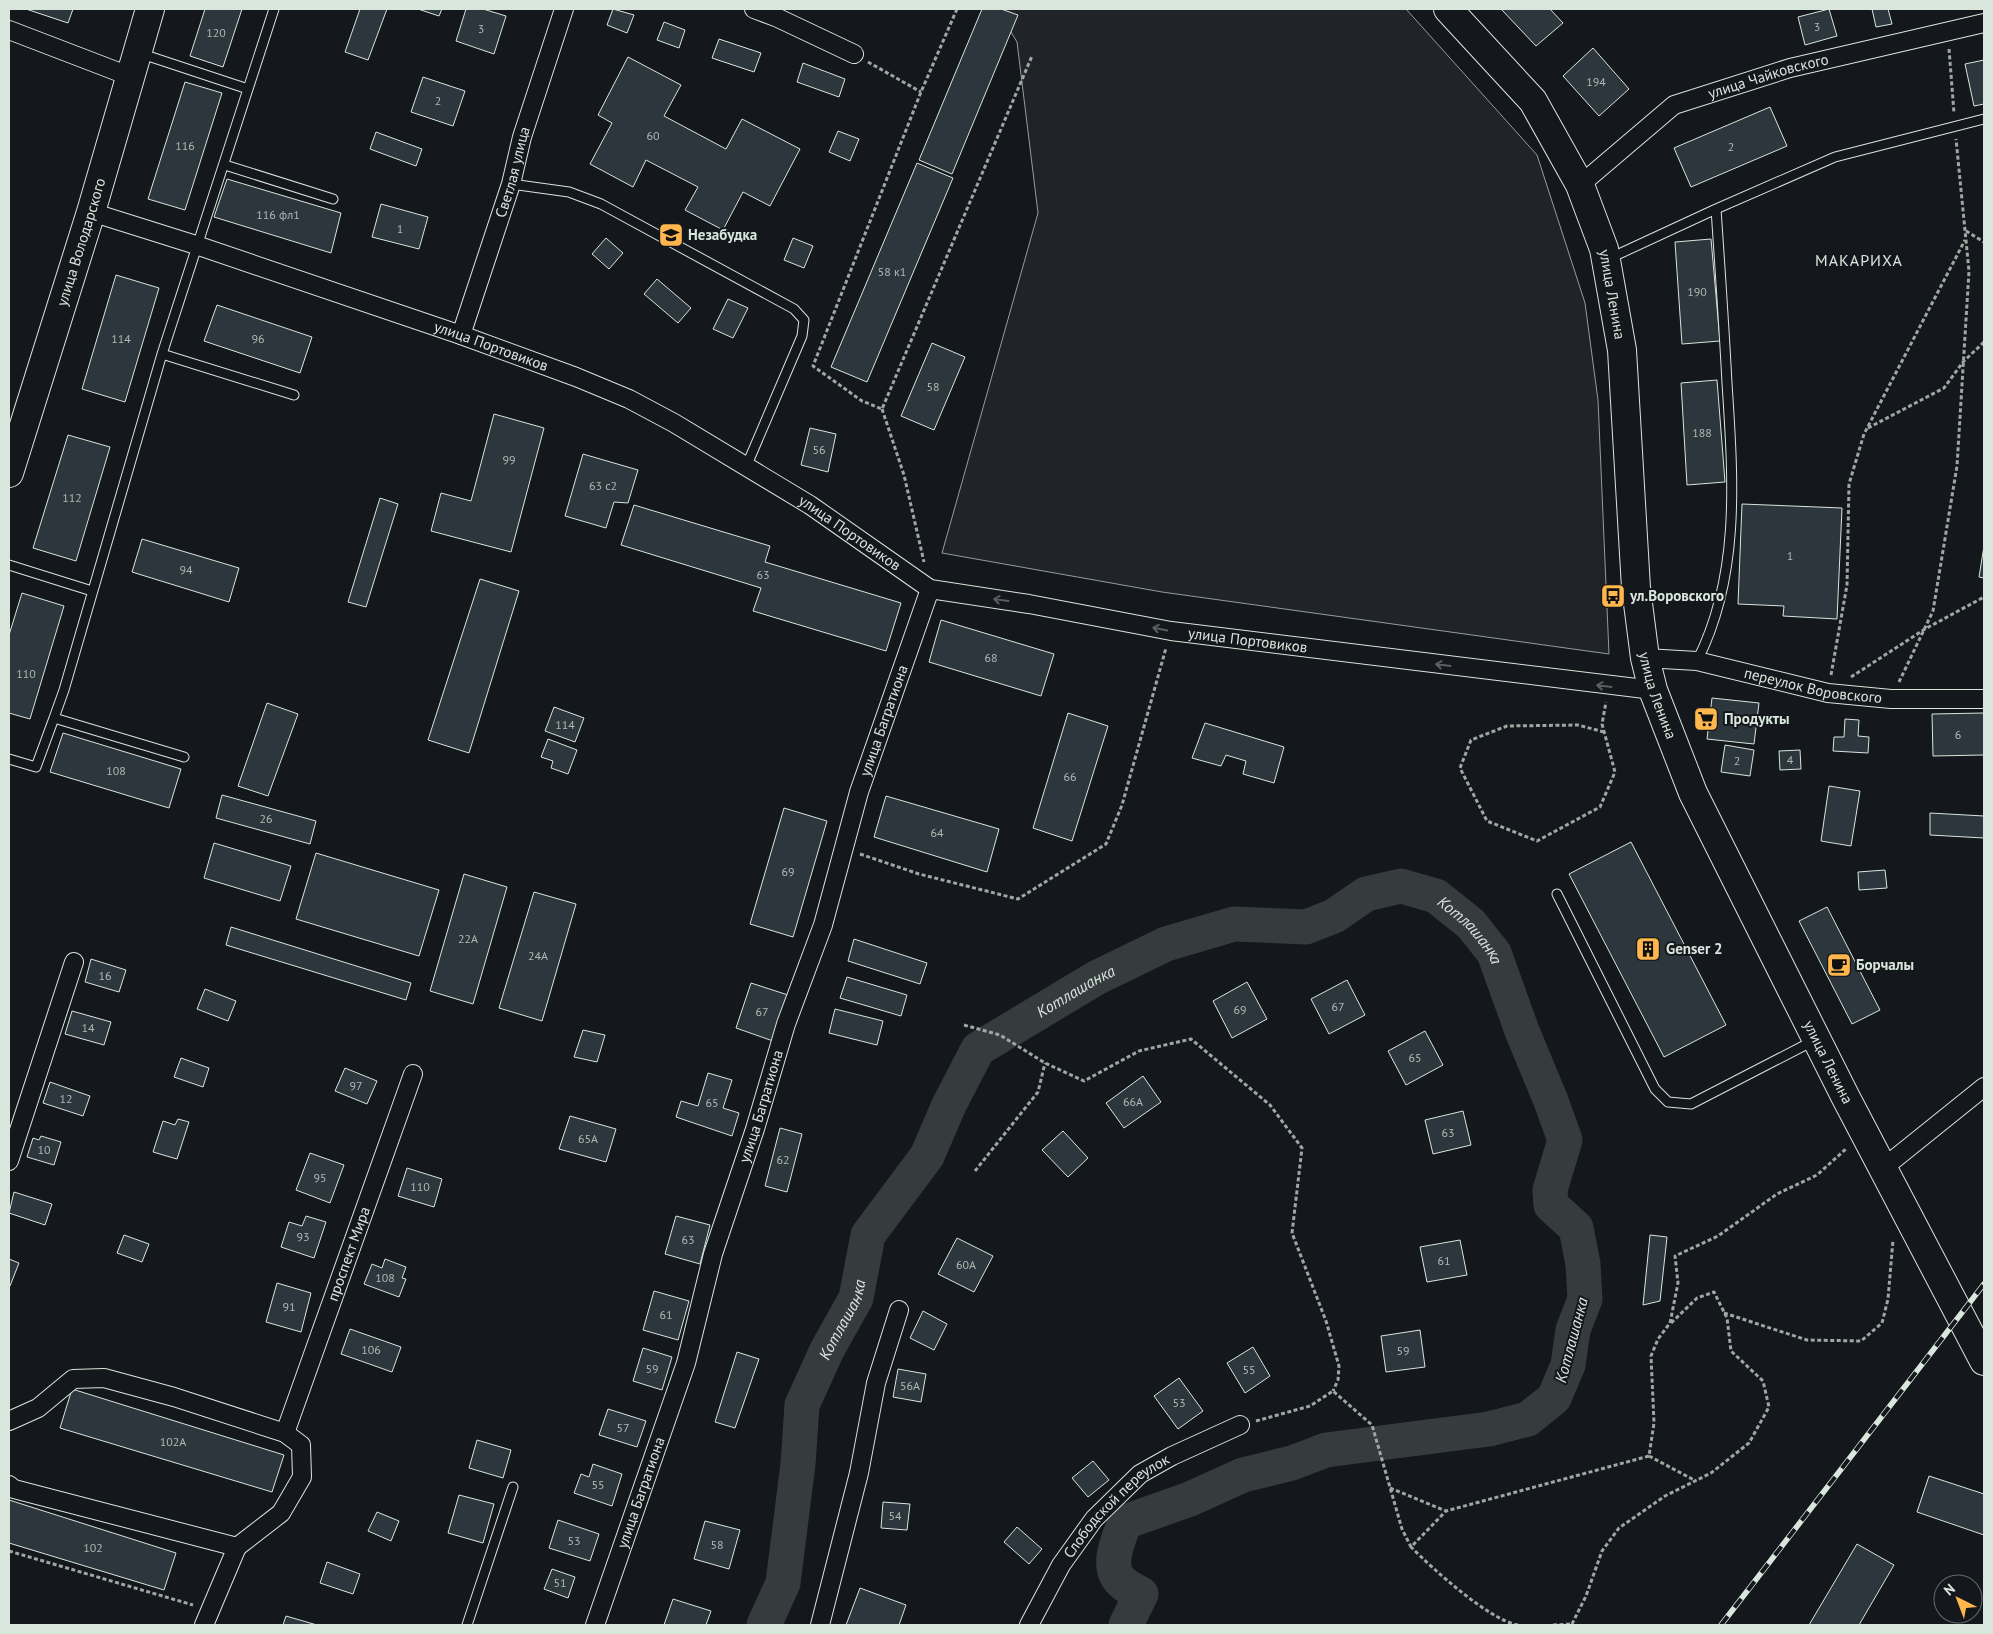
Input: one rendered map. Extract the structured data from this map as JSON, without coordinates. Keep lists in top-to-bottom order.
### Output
{
  "streets": {
    "main road": ["улица Володарского", "улица Ленина"],
    "street": [
      "улица Чайковского",
      "Светлая улица",
      "улица Портовиков",
      "переулок Воровского",
      "улица Багратиона",
      "проспект Мира",
      "Слободской переулок"
    ]
  },
  "crossings": [
    ["улица Чайковского", "улица Ленина"],
    ["Светлая улица", "улица Портовиков"],
    ["улица Володарского", "улица Портовиков"],
    ["улица Ленина", "улица Портовиков"],
    ["улица Ленина", "переулок Воровского"],
    ["улица Портовиков", "улица Багратиона"]
  ],
  "one_way": ["улица Портовиков"],
  "districts": ["МАКАРИХА"],
  "water": ["Котлашанка"],
  "places": {
    "school or university": ["Незабудка"],
    "bus stop": ["ул.Воровского"],
    "supermarket": ["Продукты"],
    "building": ["Genser 2"],
    "cafe": ["Борчалы"]
  },
  "house_numbers": [
    "3",
    "3",
    "120",
    "194",
    "2",
    "60",
    "116",
    "2",
    "116 фл1",
    "1",
    "58 к1",
    "190",
    "114",
    "96",
    "58",
    "188",
    "56",
    "99",
    "63 с2",
    "112",
    "1",
    "94",
    "63",
    "68",
    "110",
    "114",
    "6",
    "4",
    "2",
    "108",
    "66",
    "26",
    "64",
    "69",
    "22А",
    "24А",
    "16",
    "67",
    "69",
    "67",
    "14",
    "65",
    "97",
    "12",
    "66А",
    "65",
    "63",
    "65А",
    "10",
    "62",
    "95",
    "110",
    "93",
    "63",
    "61",
    "60А",
    "108",
    "91",
    "61",
    "106",
    "59",
    "59",
    "55",
    "56А",
    "53",
    "57",
    "102А",
    "55",
    "54",
    "53",
    "58",
    "102",
    "51"
  ],
  "north": "top left"
}
